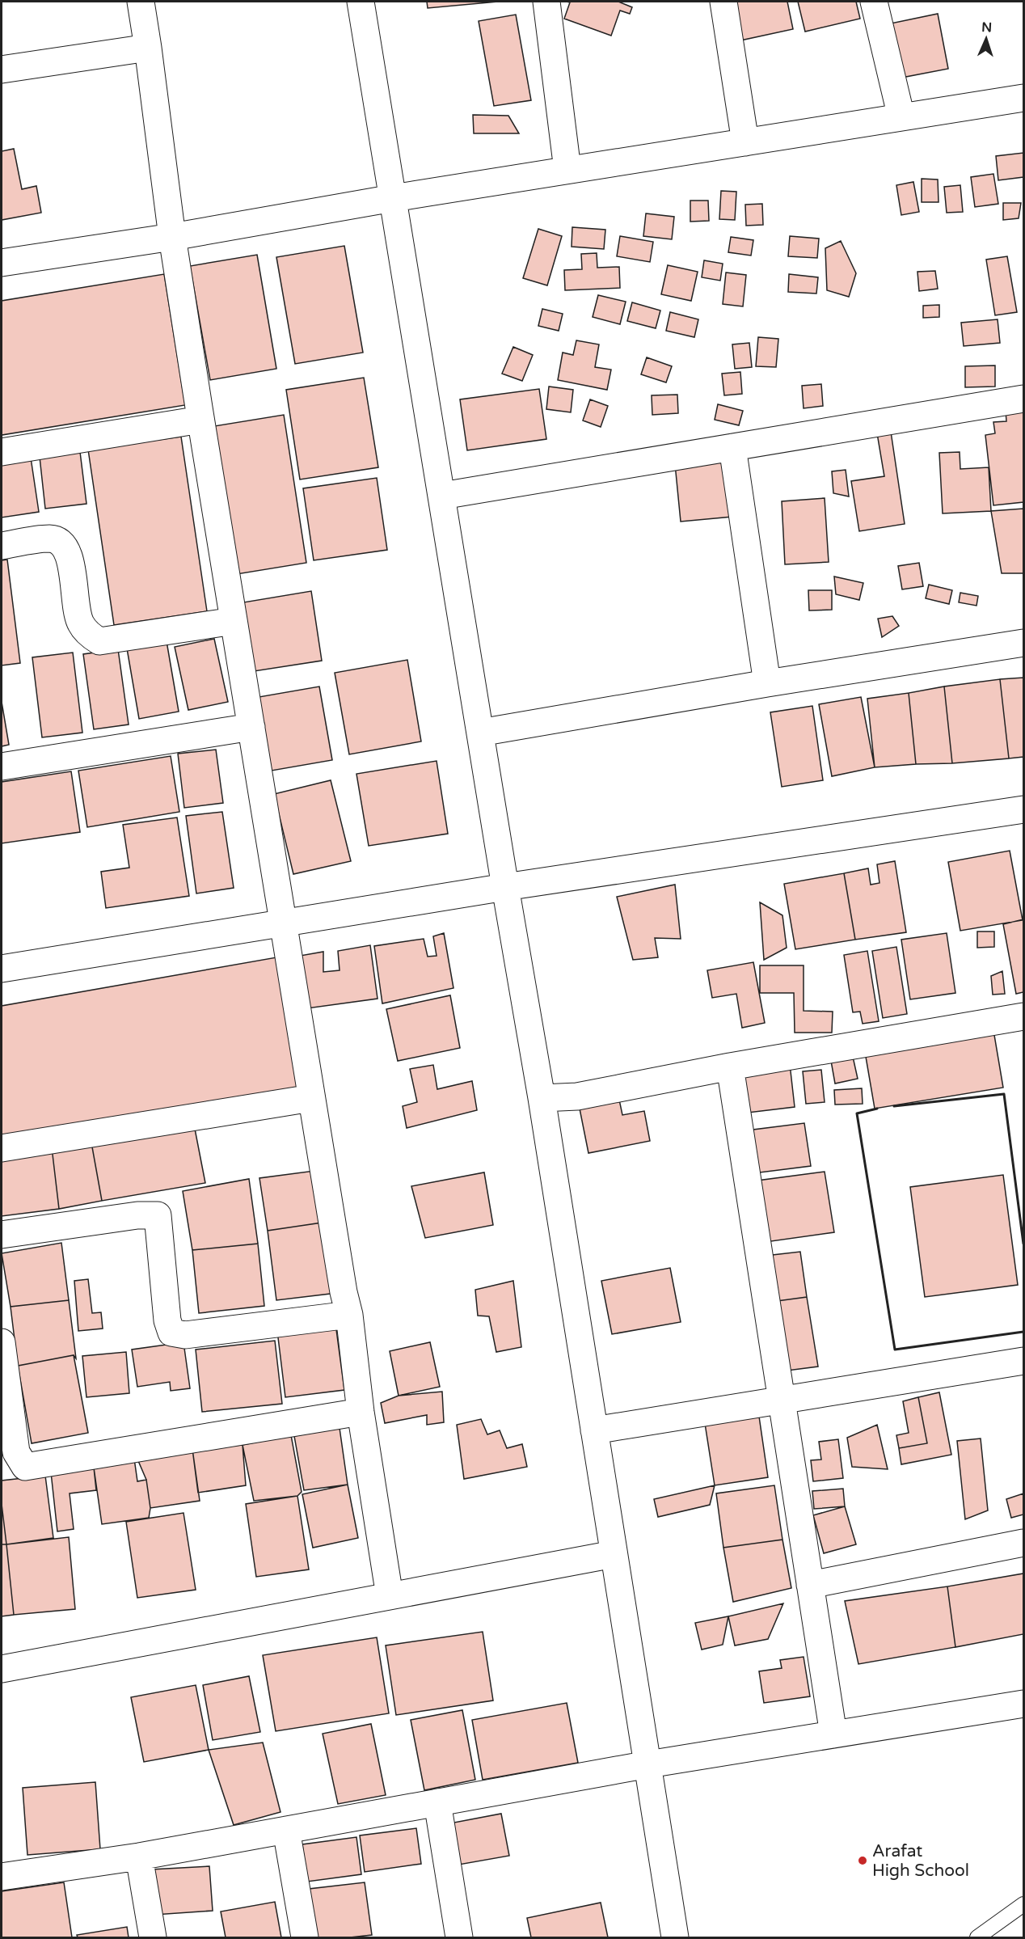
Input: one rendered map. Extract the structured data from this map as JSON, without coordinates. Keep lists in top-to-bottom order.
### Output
{
  "places": ["Arafat High School"],
  "north": "top"
}
